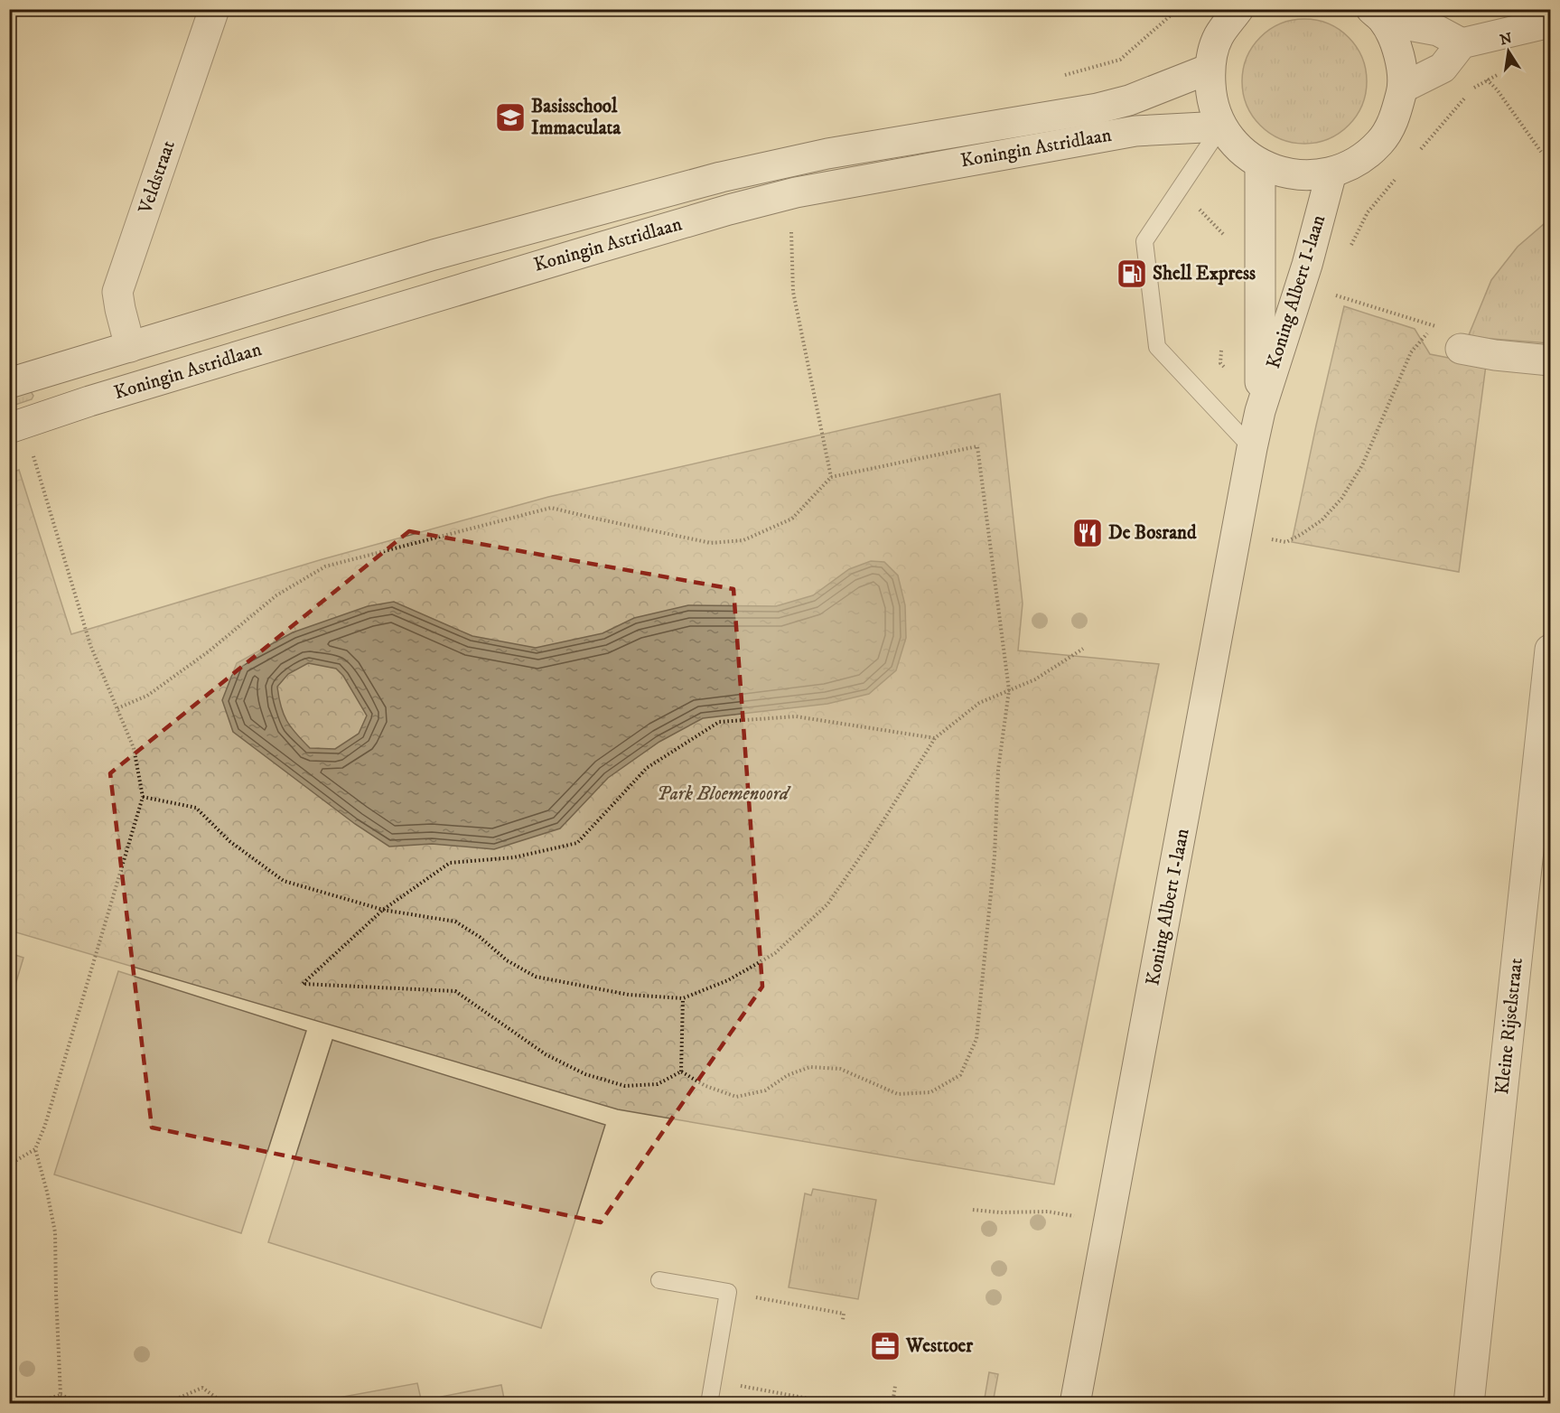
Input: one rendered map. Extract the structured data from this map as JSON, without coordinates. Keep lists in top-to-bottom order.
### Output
{
  "streets": {
    "main road": [
      "Koningin Astridlaan",
      "Veldstraat",
      "Koning Albert I-laan",
      "Kleine Rijselstraat"
    ]
  },
  "crossings": [
    ["Koningin Astridlaan", "Veldstraat"]
  ],
  "parks": ["Park Bloemenoord"],
  "places": {
    "school or university": ["Basisschool Immaculata"],
    "fuel station": ["Shell Express"],
    "restaurant": ["De Bosrand"],
    "office": ["Westtoer"]
  },
  "north": "top"
}
